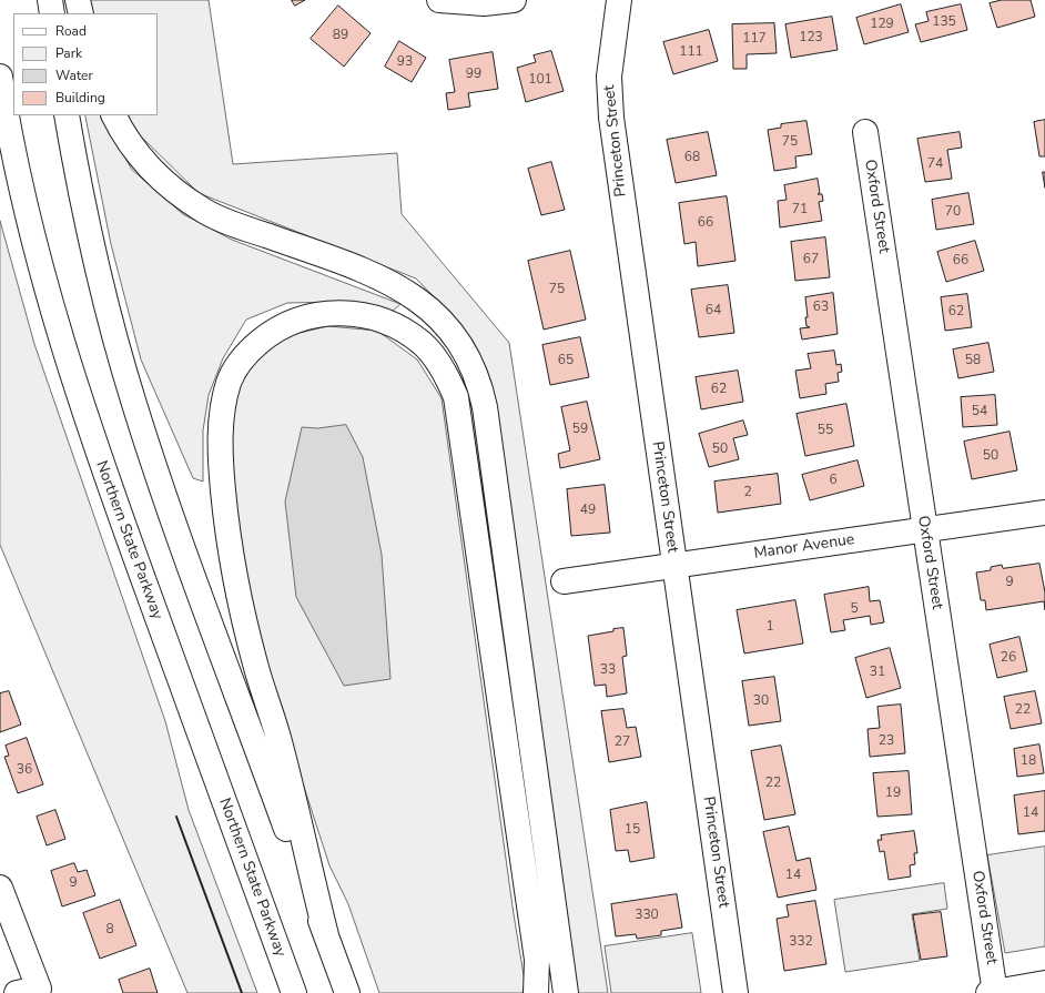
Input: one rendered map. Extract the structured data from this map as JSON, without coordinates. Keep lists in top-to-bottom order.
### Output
{
  "streets": {
    "main road": [
      "Princeton Street",
      "Oxford Street",
      "Northern State Parkway",
      "Manor Avenue"
    ]
  },
  "crossings": [
    ["Princeton Street", "Manor Avenue"],
    ["Oxford Street", "Manor Avenue"]
  ],
  "house_numbers": [
    "135",
    "129",
    "89",
    "123",
    "117",
    "111",
    "93",
    "99",
    "101",
    "75",
    "68",
    "74",
    "71",
    "70",
    "66",
    "67",
    "66",
    "75",
    "63",
    "64",
    "62",
    "65",
    "58",
    "62",
    "54",
    "59",
    "55",
    "50",
    "50",
    "6",
    "2",
    "49",
    "9",
    "5",
    "1",
    "26",
    "33",
    "31",
    "30",
    "22",
    "23",
    "27",
    "18",
    "36",
    "22",
    "19",
    "14",
    "15",
    "14",
    "9",
    "330",
    "8",
    "332"
  ],
  "legend": [
    "Road",
    "Park",
    "Water",
    "Building"
  ]
}
